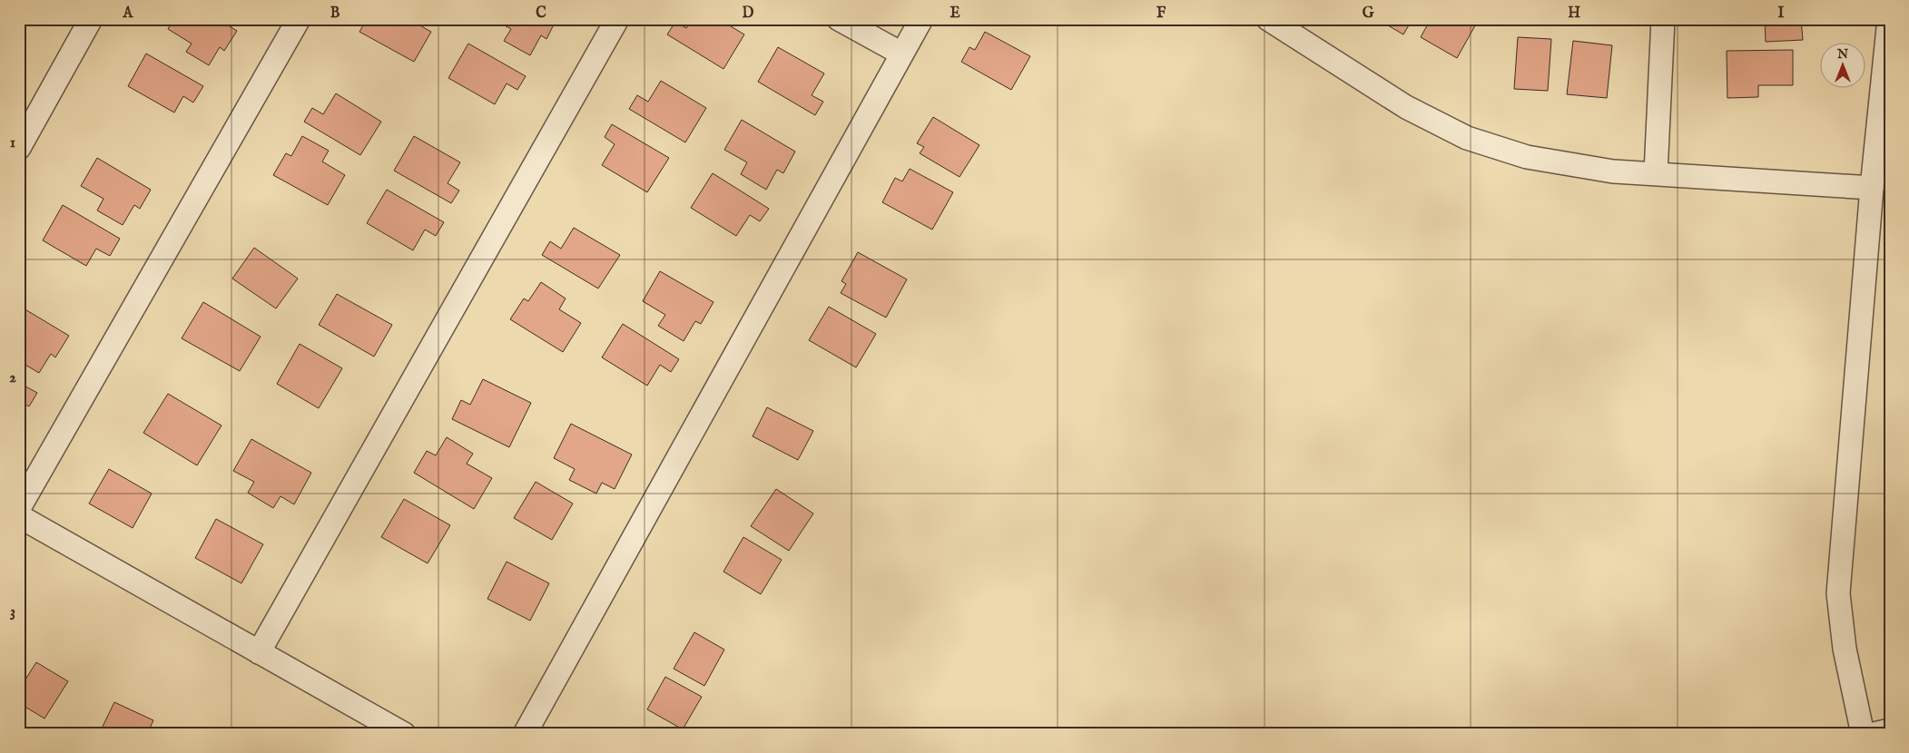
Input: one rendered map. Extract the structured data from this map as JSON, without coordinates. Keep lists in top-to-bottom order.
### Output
{
  "north": "top",
  "grid": {
    "columns": [
      "A",
      "B",
      "C",
      "D",
      "E",
      "F",
      "G",
      "H",
      "I"
    ],
    "rows": ["1", "2", "3"]
  }
}
